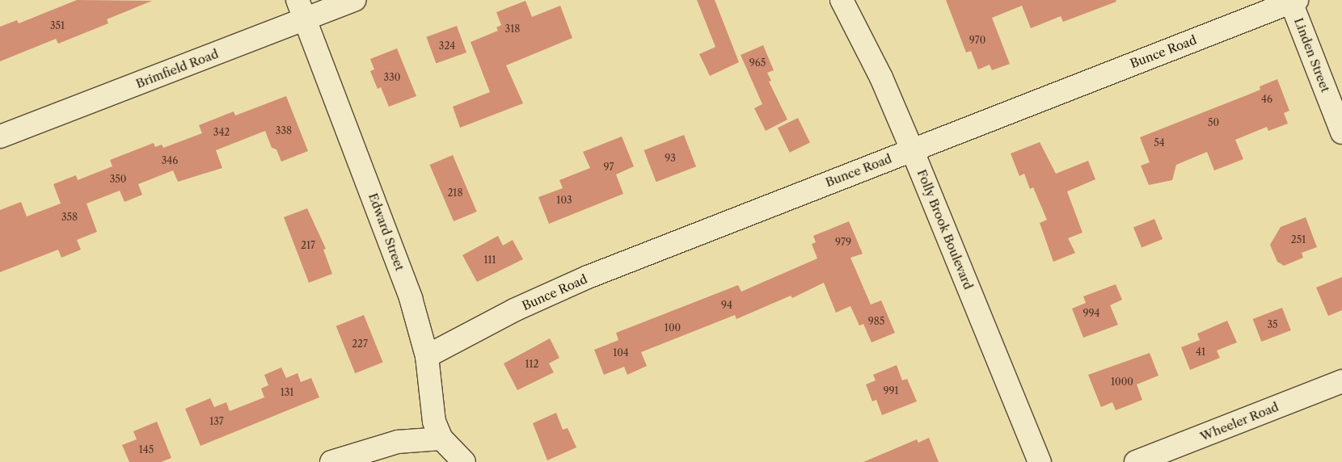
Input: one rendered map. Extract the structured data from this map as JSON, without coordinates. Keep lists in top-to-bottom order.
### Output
{
  "streets": {
    "street": [
      "Bunce Road",
      "Linden Street",
      "Brimfield Road",
      "Folly Brook Boulevard",
      "Edward Street",
      "Wheeler Road"
    ]
  },
  "crossings": [
    ["Bunce Road", "Linden Street"],
    ["Bunce Road", "Folly Brook Boulevard"],
    ["Bunce Road", "Edward Street"],
    ["Brimfield Road", "Edward Street"]
  ],
  "house_numbers": [
    "351",
    "318",
    "970",
    "324",
    "965",
    "330",
    "46",
    "50",
    "338",
    "342",
    "54",
    "93",
    "346",
    "97",
    "350",
    "218",
    "103",
    "358",
    "251",
    "979",
    "217",
    "111",
    "94",
    "994",
    "985",
    "35",
    "100",
    "227",
    "41",
    "104",
    "112",
    "1000",
    "991",
    "131",
    "137",
    "145"
  ]
}
